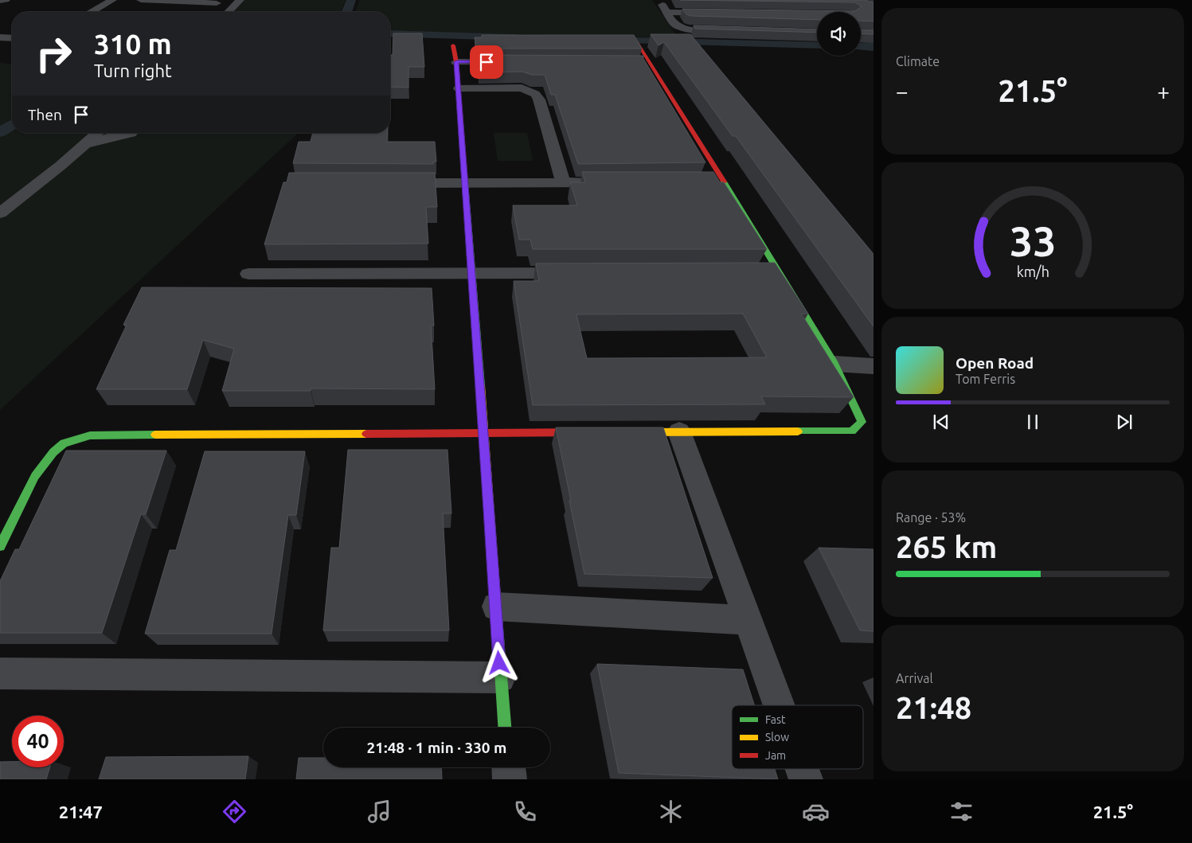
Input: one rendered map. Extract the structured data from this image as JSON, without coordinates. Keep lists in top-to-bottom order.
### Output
{
  "legend": ["Fast", "Slow", "Jam"],
  "page": {
    "tile": [
      "Climate",
      ["Range · 53%", "265 km"],
      ["Arrival", "21:48"]
    ],
    "turn": ["310 m", "Turn right"],
    "heat": ["−", "21.5°", "+"],
    "then": "Then",
    "song": ["Open Road", "Tom Ferris"],
    "limit": "40",
    "trip": "21:48 · 1 min · 330 m",
    "tabs": ["21:47", "21.5°"],
    "gauge": ["33", "km/h"]
  }
}
